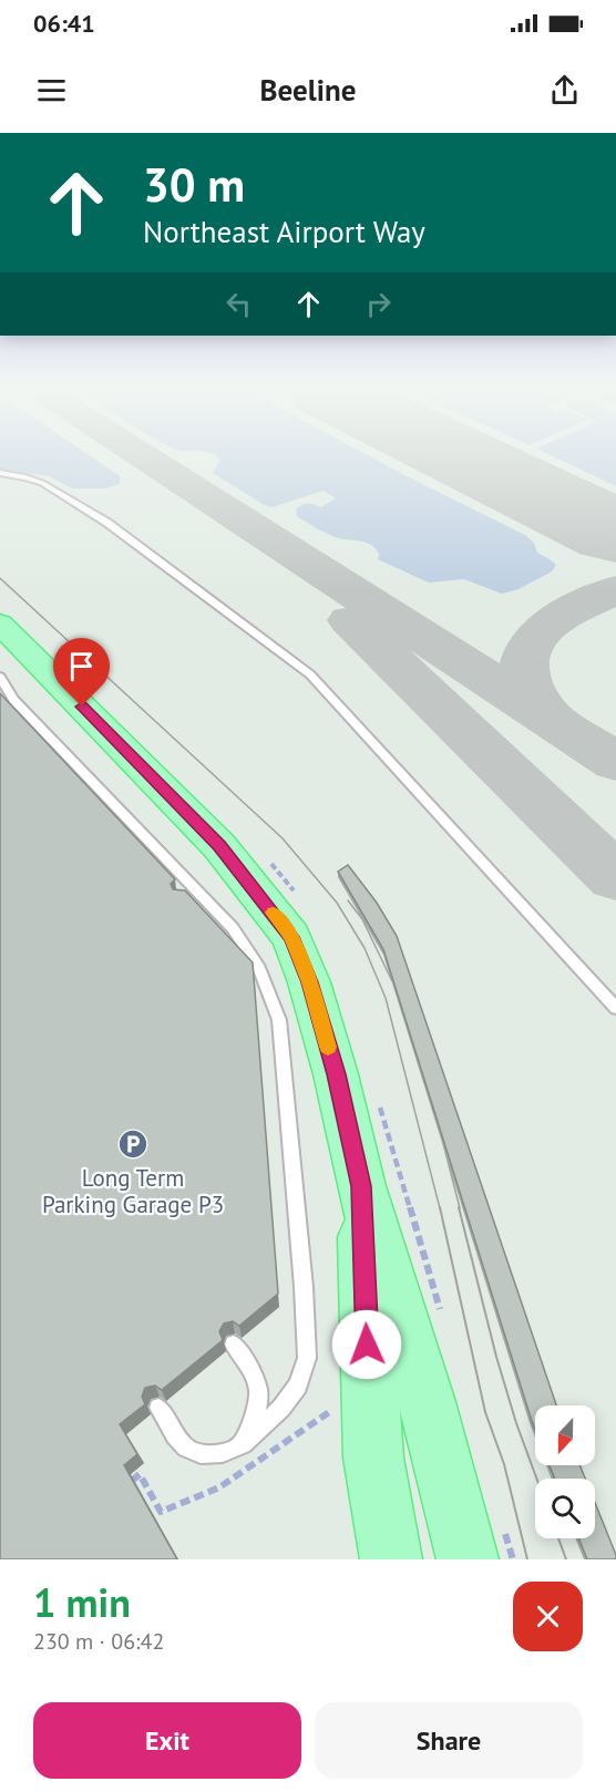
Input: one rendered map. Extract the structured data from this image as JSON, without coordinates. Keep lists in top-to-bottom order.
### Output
{
  "places": {
    "parking": ["Long Term Parking Garage P3"]
  },
  "north": "bottom",
  "page": {
    "status": "06:41",
    "header": "Beeline",
    "turn": ["30 m", "Northeast Airport Way"],
    "heading": ["1 min", "230 m · 06:42"],
    "buttons": ["Exit", "Share"]
  }
}
